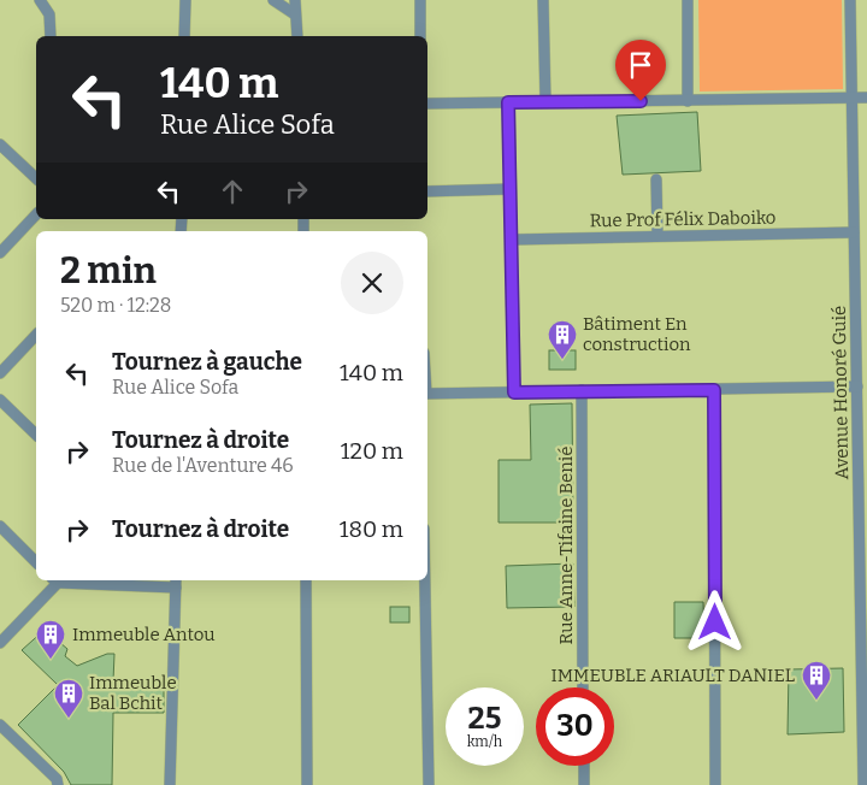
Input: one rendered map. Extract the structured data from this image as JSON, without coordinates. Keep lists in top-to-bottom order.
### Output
{
  "streets": {
    "street": ["Rue Prof Félix Daboiko", "Avenue Honoré Guié", "Rue Anne-Tifaine Benié"]
  },
  "crossings": [
    ["Rue Prof Félix Daboiko", "Avenue Honoré Guié"]
  ],
  "places": {
    "building": [
      "Bâtiment En construction",
      "Immeuble Antou",
      "IMMEUBLE ARIAULT DANIEL",
      "Immeuble Bal Bchit"
    ]
  },
  "page": {
    "turn": ["140 m", "Rue Alice Sofa"],
    "heading": ["2 min", "520 m · 12:28"],
    "list": [
      {
        "name": "Tournez à gauche",
        "note": "Rue Alice Sofa",
        "value": "140 m"
      },
      {
        "name": "Tournez à droite",
        "note": "Rue de l'Aventure 46",
        "value": "120 m"
      },
      {
        "name": "Tournez à droite",
        "value": "180 m"
      }
    ],
    "speed": "25 km/h",
    "limit": "30"
  }
}
